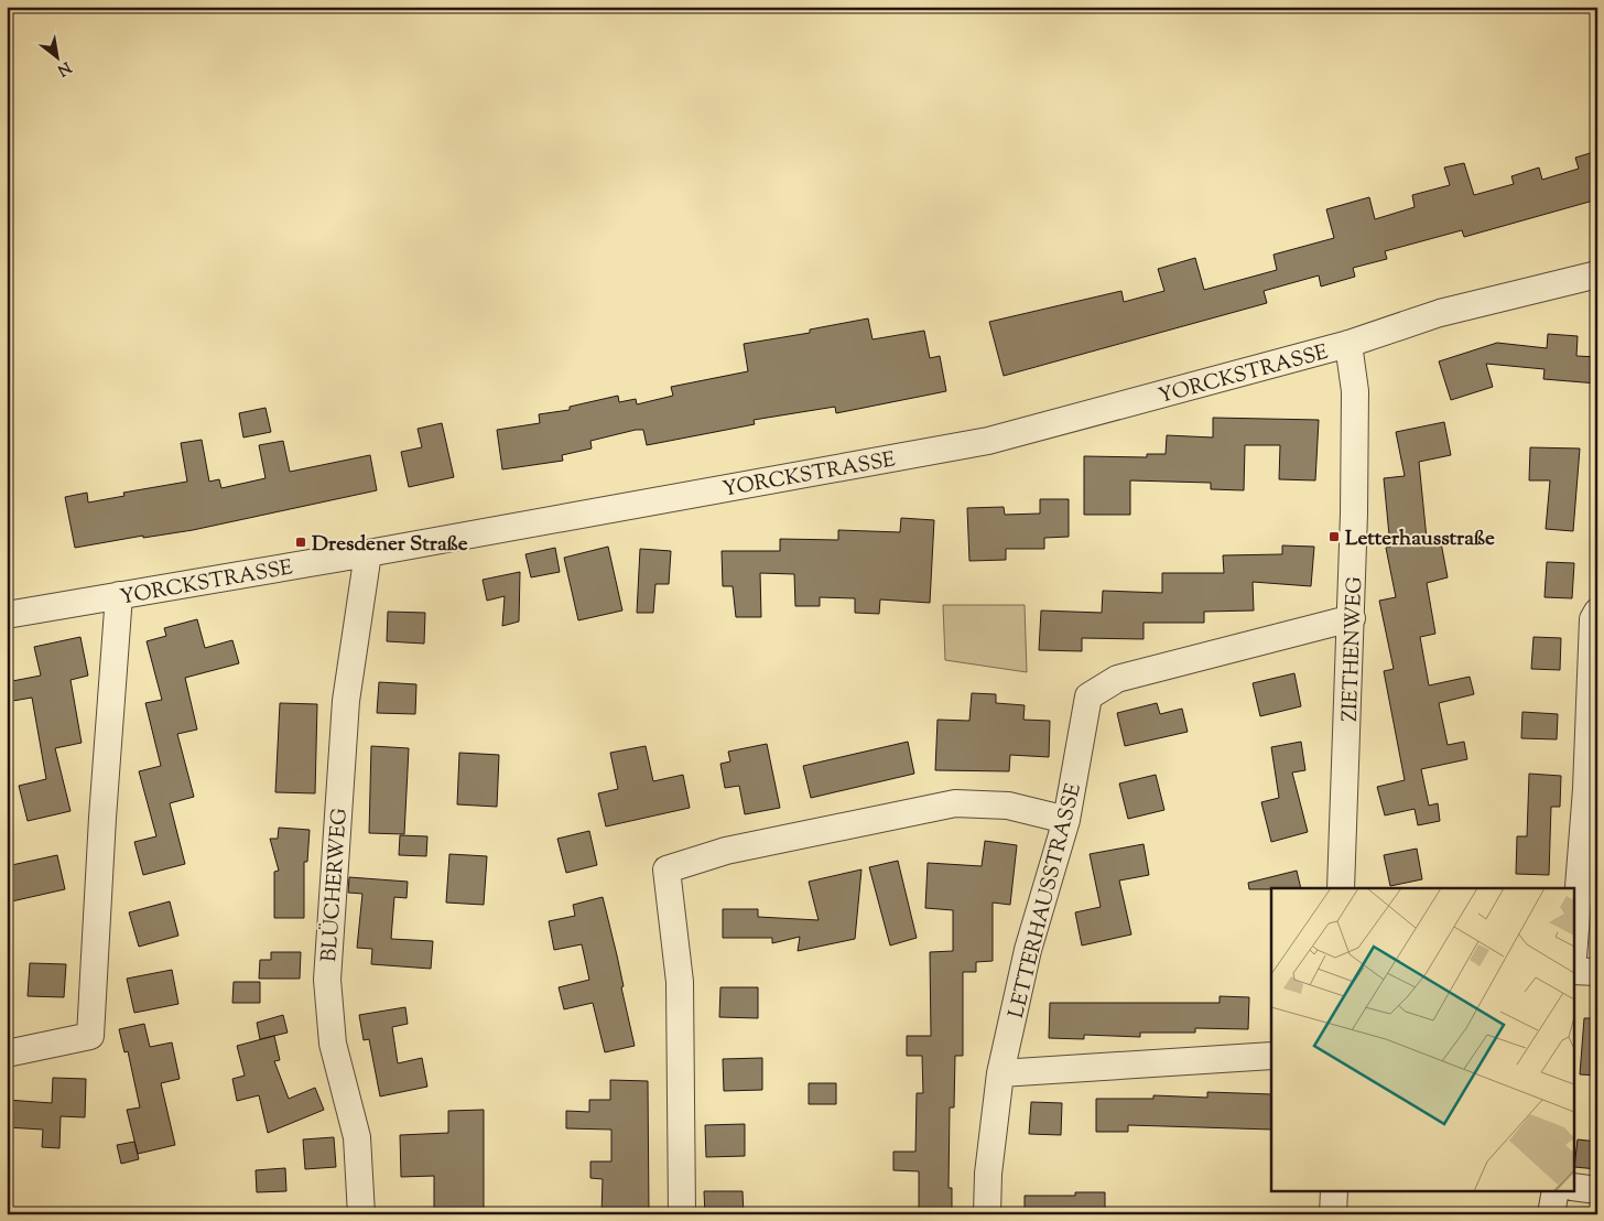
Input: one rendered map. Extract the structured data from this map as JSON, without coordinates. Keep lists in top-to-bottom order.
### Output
{
  "streets": {
    "street": [
      "YORCKSTRASSE",
      "ZIETHENWEG",
      "BLÜCHERWEG",
      "LETTERHAUSSTRASSE"
    ]
  },
  "crossings": [
    ["YORCKSTRASSE", "ZIETHENWEG"],
    ["YORCKSTRASSE", "BLÜCHERWEG"],
    ["ZIETHENWEG", "LETTERHAUSSTRASSE"]
  ],
  "places": {
    "transit": ["Letterhausstraße", "Dresdener Straße"]
  },
  "north": "bottom right"
}
